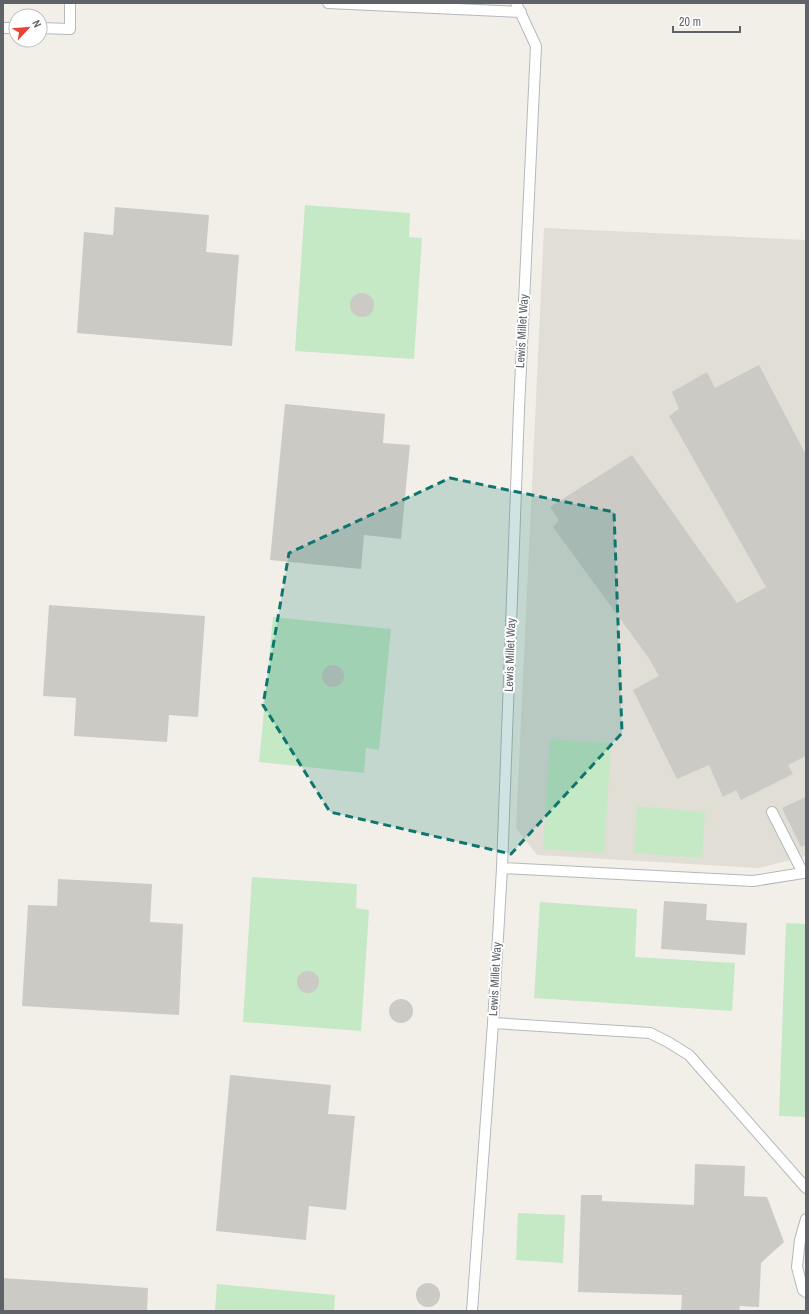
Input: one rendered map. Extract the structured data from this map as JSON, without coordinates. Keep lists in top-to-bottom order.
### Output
{
  "streets": {
    "lane": ["Lewis Millet Way"]
  },
  "scale_bar": "20 m",
  "north": "top right"
}
